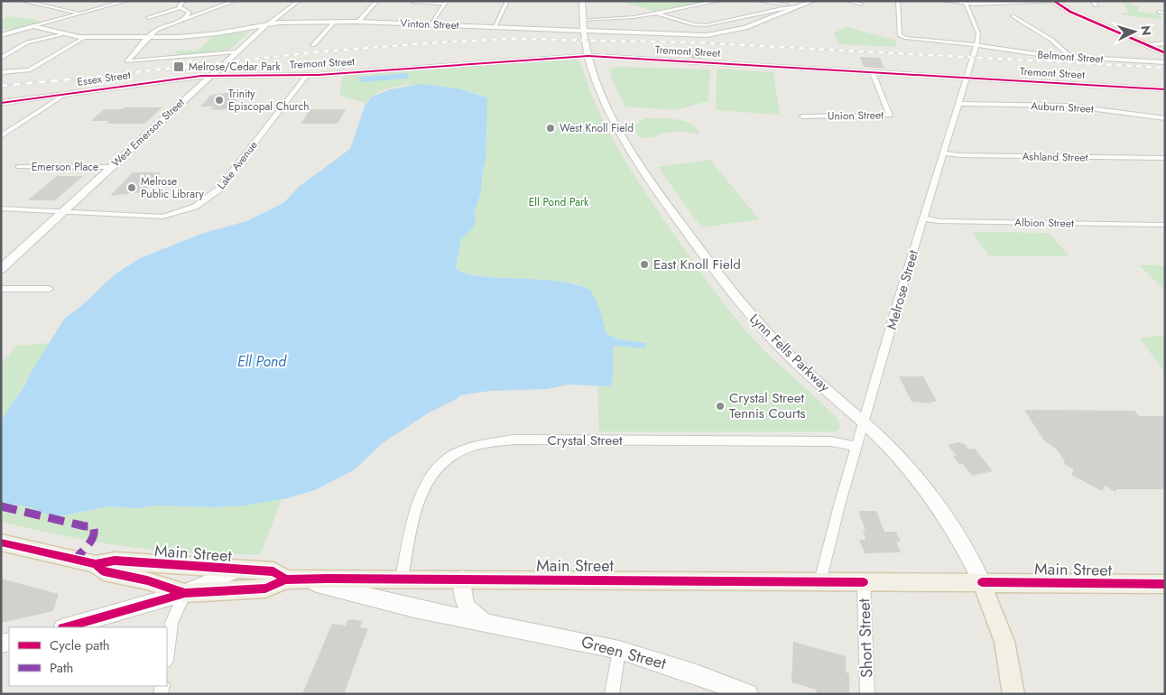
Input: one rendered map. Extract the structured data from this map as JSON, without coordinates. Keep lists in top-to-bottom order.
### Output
{
  "streets": {
    "main road": ["Lynn Fells Parkway", "Main Street"],
    "street": [
      "Vinton Street",
      "Tremont Street",
      "Belmont Street",
      "Essex Street",
      "Auburn Street",
      "Union Street",
      "West Emerson Street",
      "Ashland Street",
      "Lake Avenue",
      "Emerson Place",
      "Albion Street",
      "Melrose Street",
      "Crystal Street",
      "Short Street",
      "Green Street"
    ]
  },
  "crossings": [
    ["Vinton Street", "West Emerson Street"],
    ["Vinton Street", "Lynn Fells Parkway"],
    ["Tremont Street", "Essex Street"],
    ["Tremont Street", "Union Street"],
    ["Tremont Street", "West Emerson Street"],
    ["Tremont Street", "Lake Avenue"],
    ["Tremont Street", "Melrose Street"],
    ["Tremont Street", "Lynn Fells Parkway"],
    ["Belmont Street", "Melrose Street"],
    ["Essex Street", "West Emerson Street"],
    ["Auburn Street", "Melrose Street"],
    ["West Emerson Street", "Lake Avenue"],
    ["West Emerson Street", "Emerson Place"],
    ["Ashland Street", "Melrose Street"],
    ["Albion Street", "Melrose Street"],
    ["Melrose Street", "Lynn Fells Parkway"],
    ["Melrose Street", "Crystal Street"],
    ["Melrose Street", "Main Street"],
    ["Lynn Fells Parkway", "Main Street"],
    ["Crystal Street", "Main Street"],
    ["Main Street", "Short Street"],
    ["Main Street", "Green Street"]
  ],
  "water": ["Ell Pond"],
  "parks": ["Ell Pond Park"],
  "places": {
    "transit": ["Melrose/Cedar Park"],
    "other": [
      "Trinity Episcopal Church",
      "West Knoll Field",
      "Melrose Public Library",
      "East Knoll Field",
      "Crystal Street Tennis Courts"
    ]
  },
  "legend": ["Cycle path", "Path"],
  "north": "right"
}
